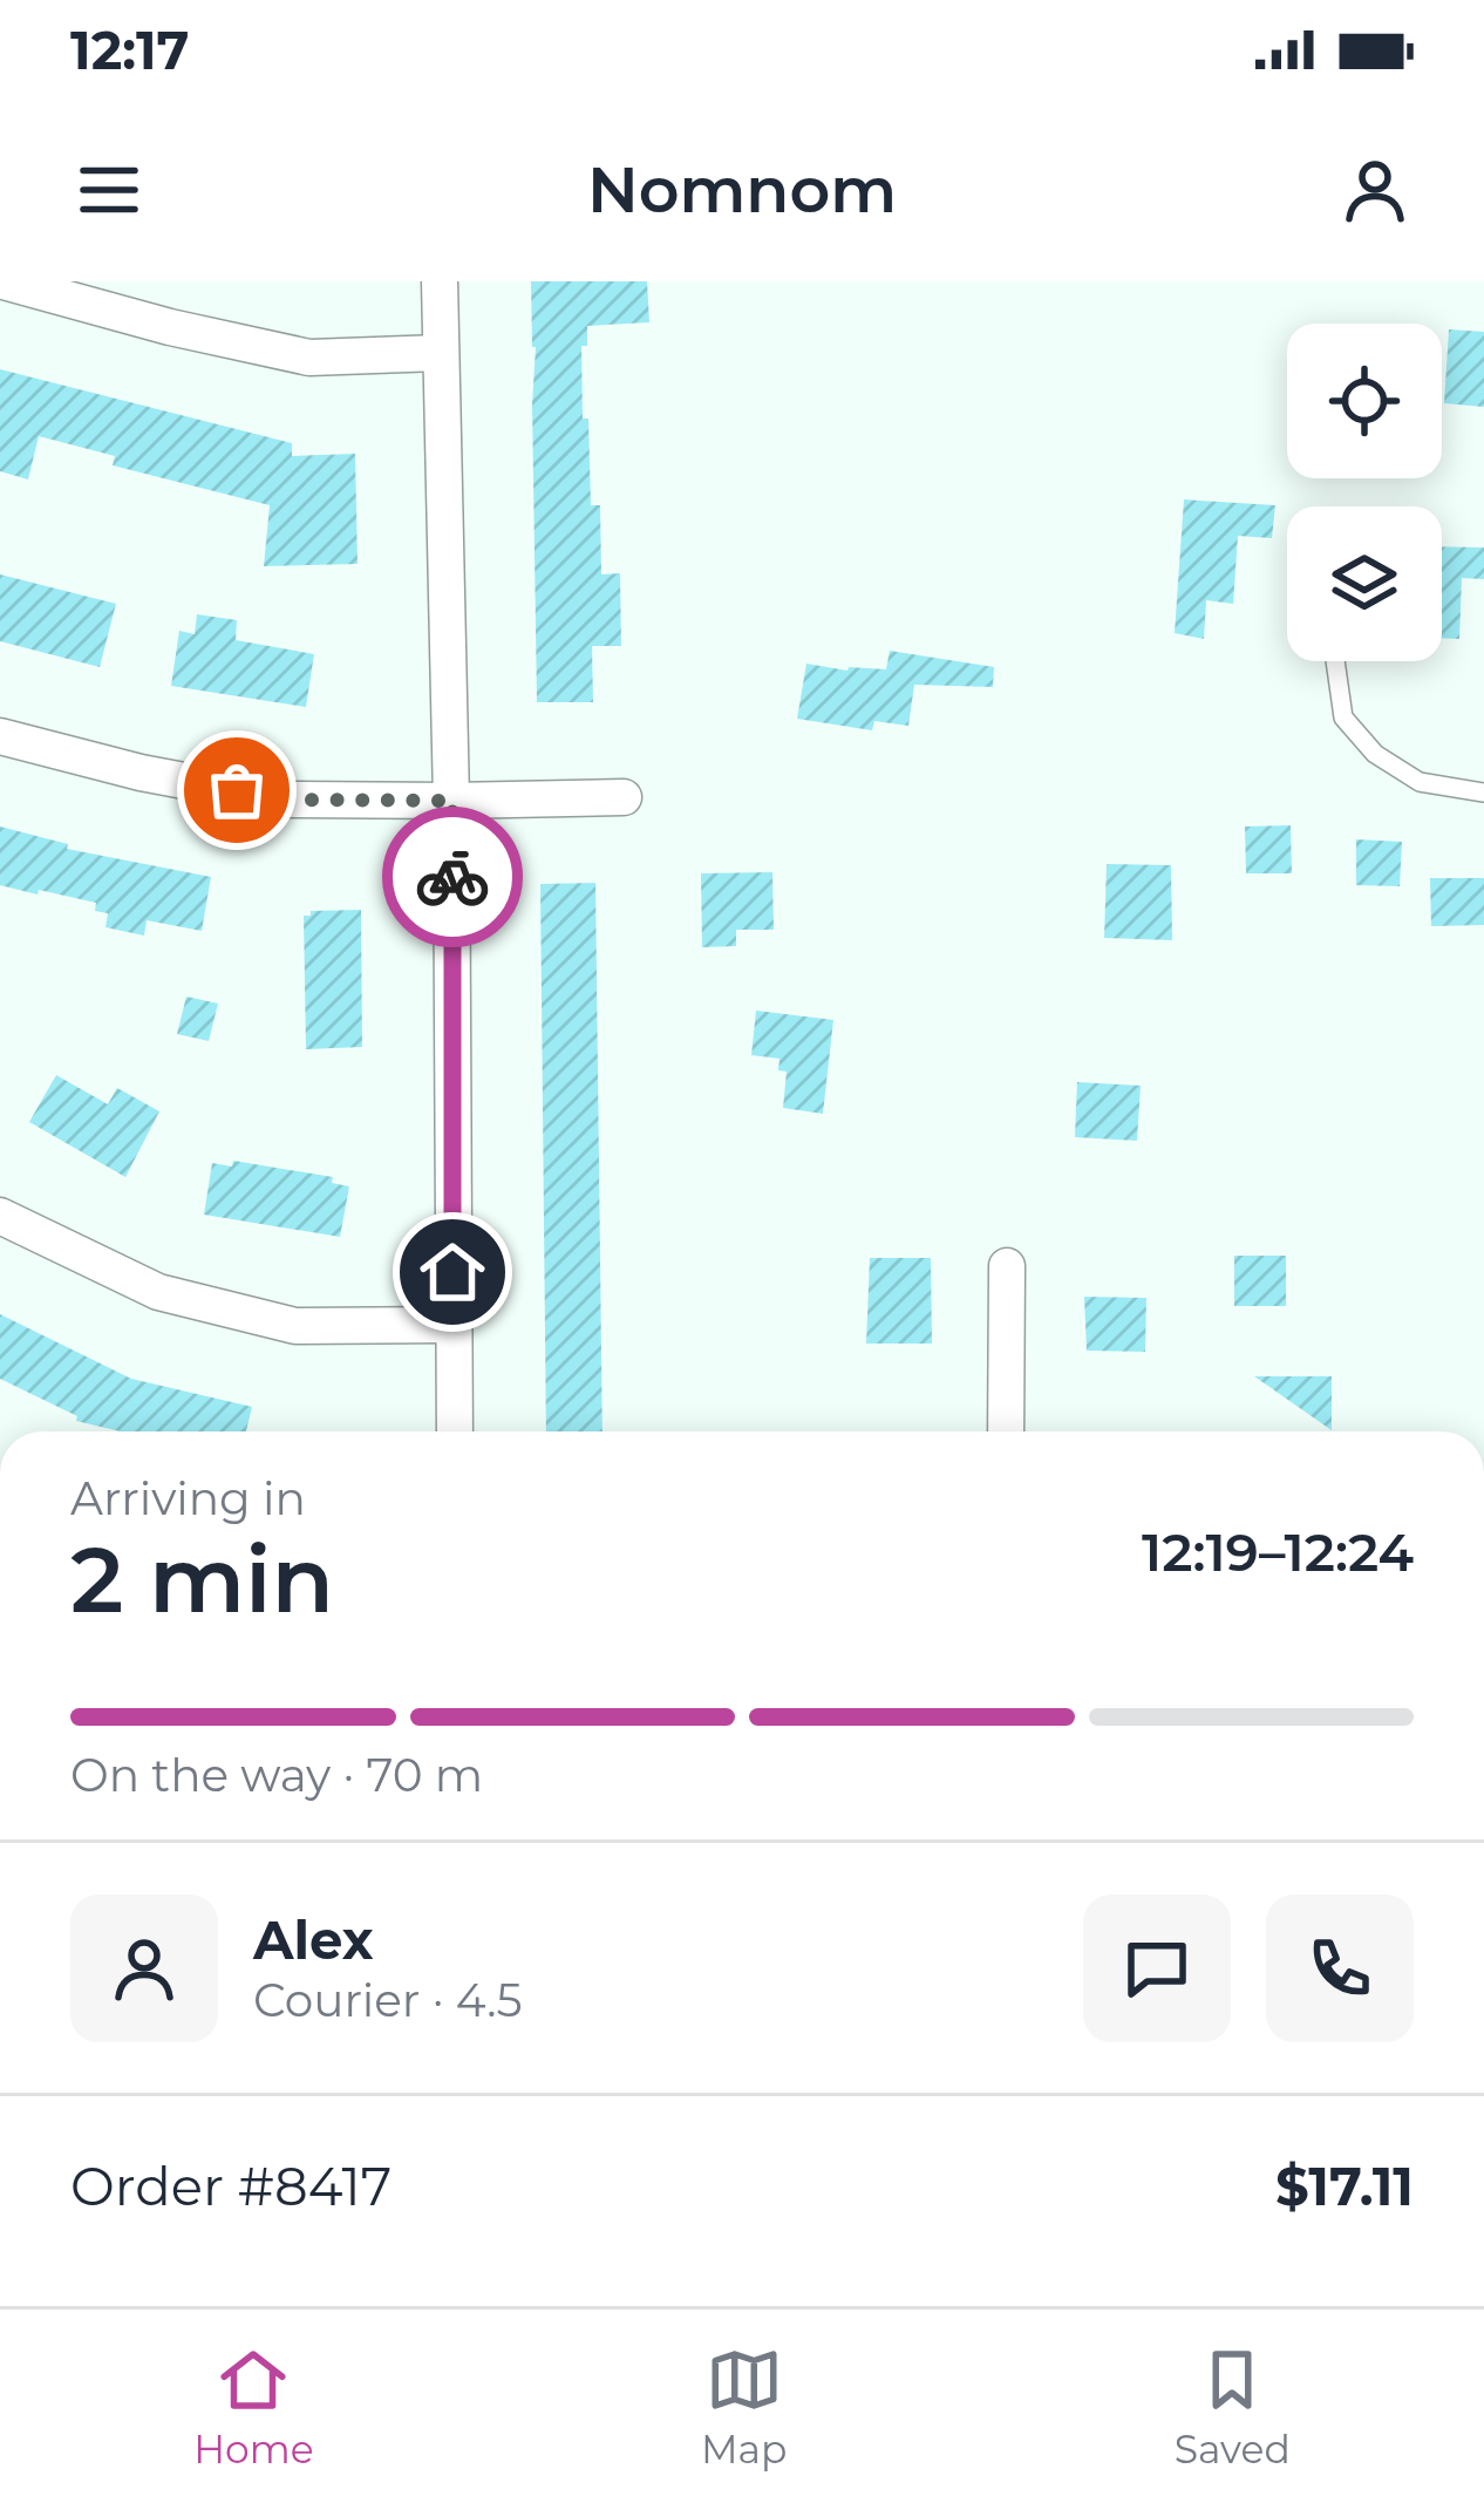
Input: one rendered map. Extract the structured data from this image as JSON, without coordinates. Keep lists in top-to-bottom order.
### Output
{
  "page": {
    "status": "12:17",
    "header": "Nomnom",
    "heading": ["2 min", "Arriving in", "12:19–12:24"],
    "panel": [
      "Alex",
      "Courier · 4.5",
      "Order #8417",
      "$17.11"
    ],
    "bar": "On the way · 70 m",
    "tabs": ["Home", "Map", "Saved"]
  }
}
